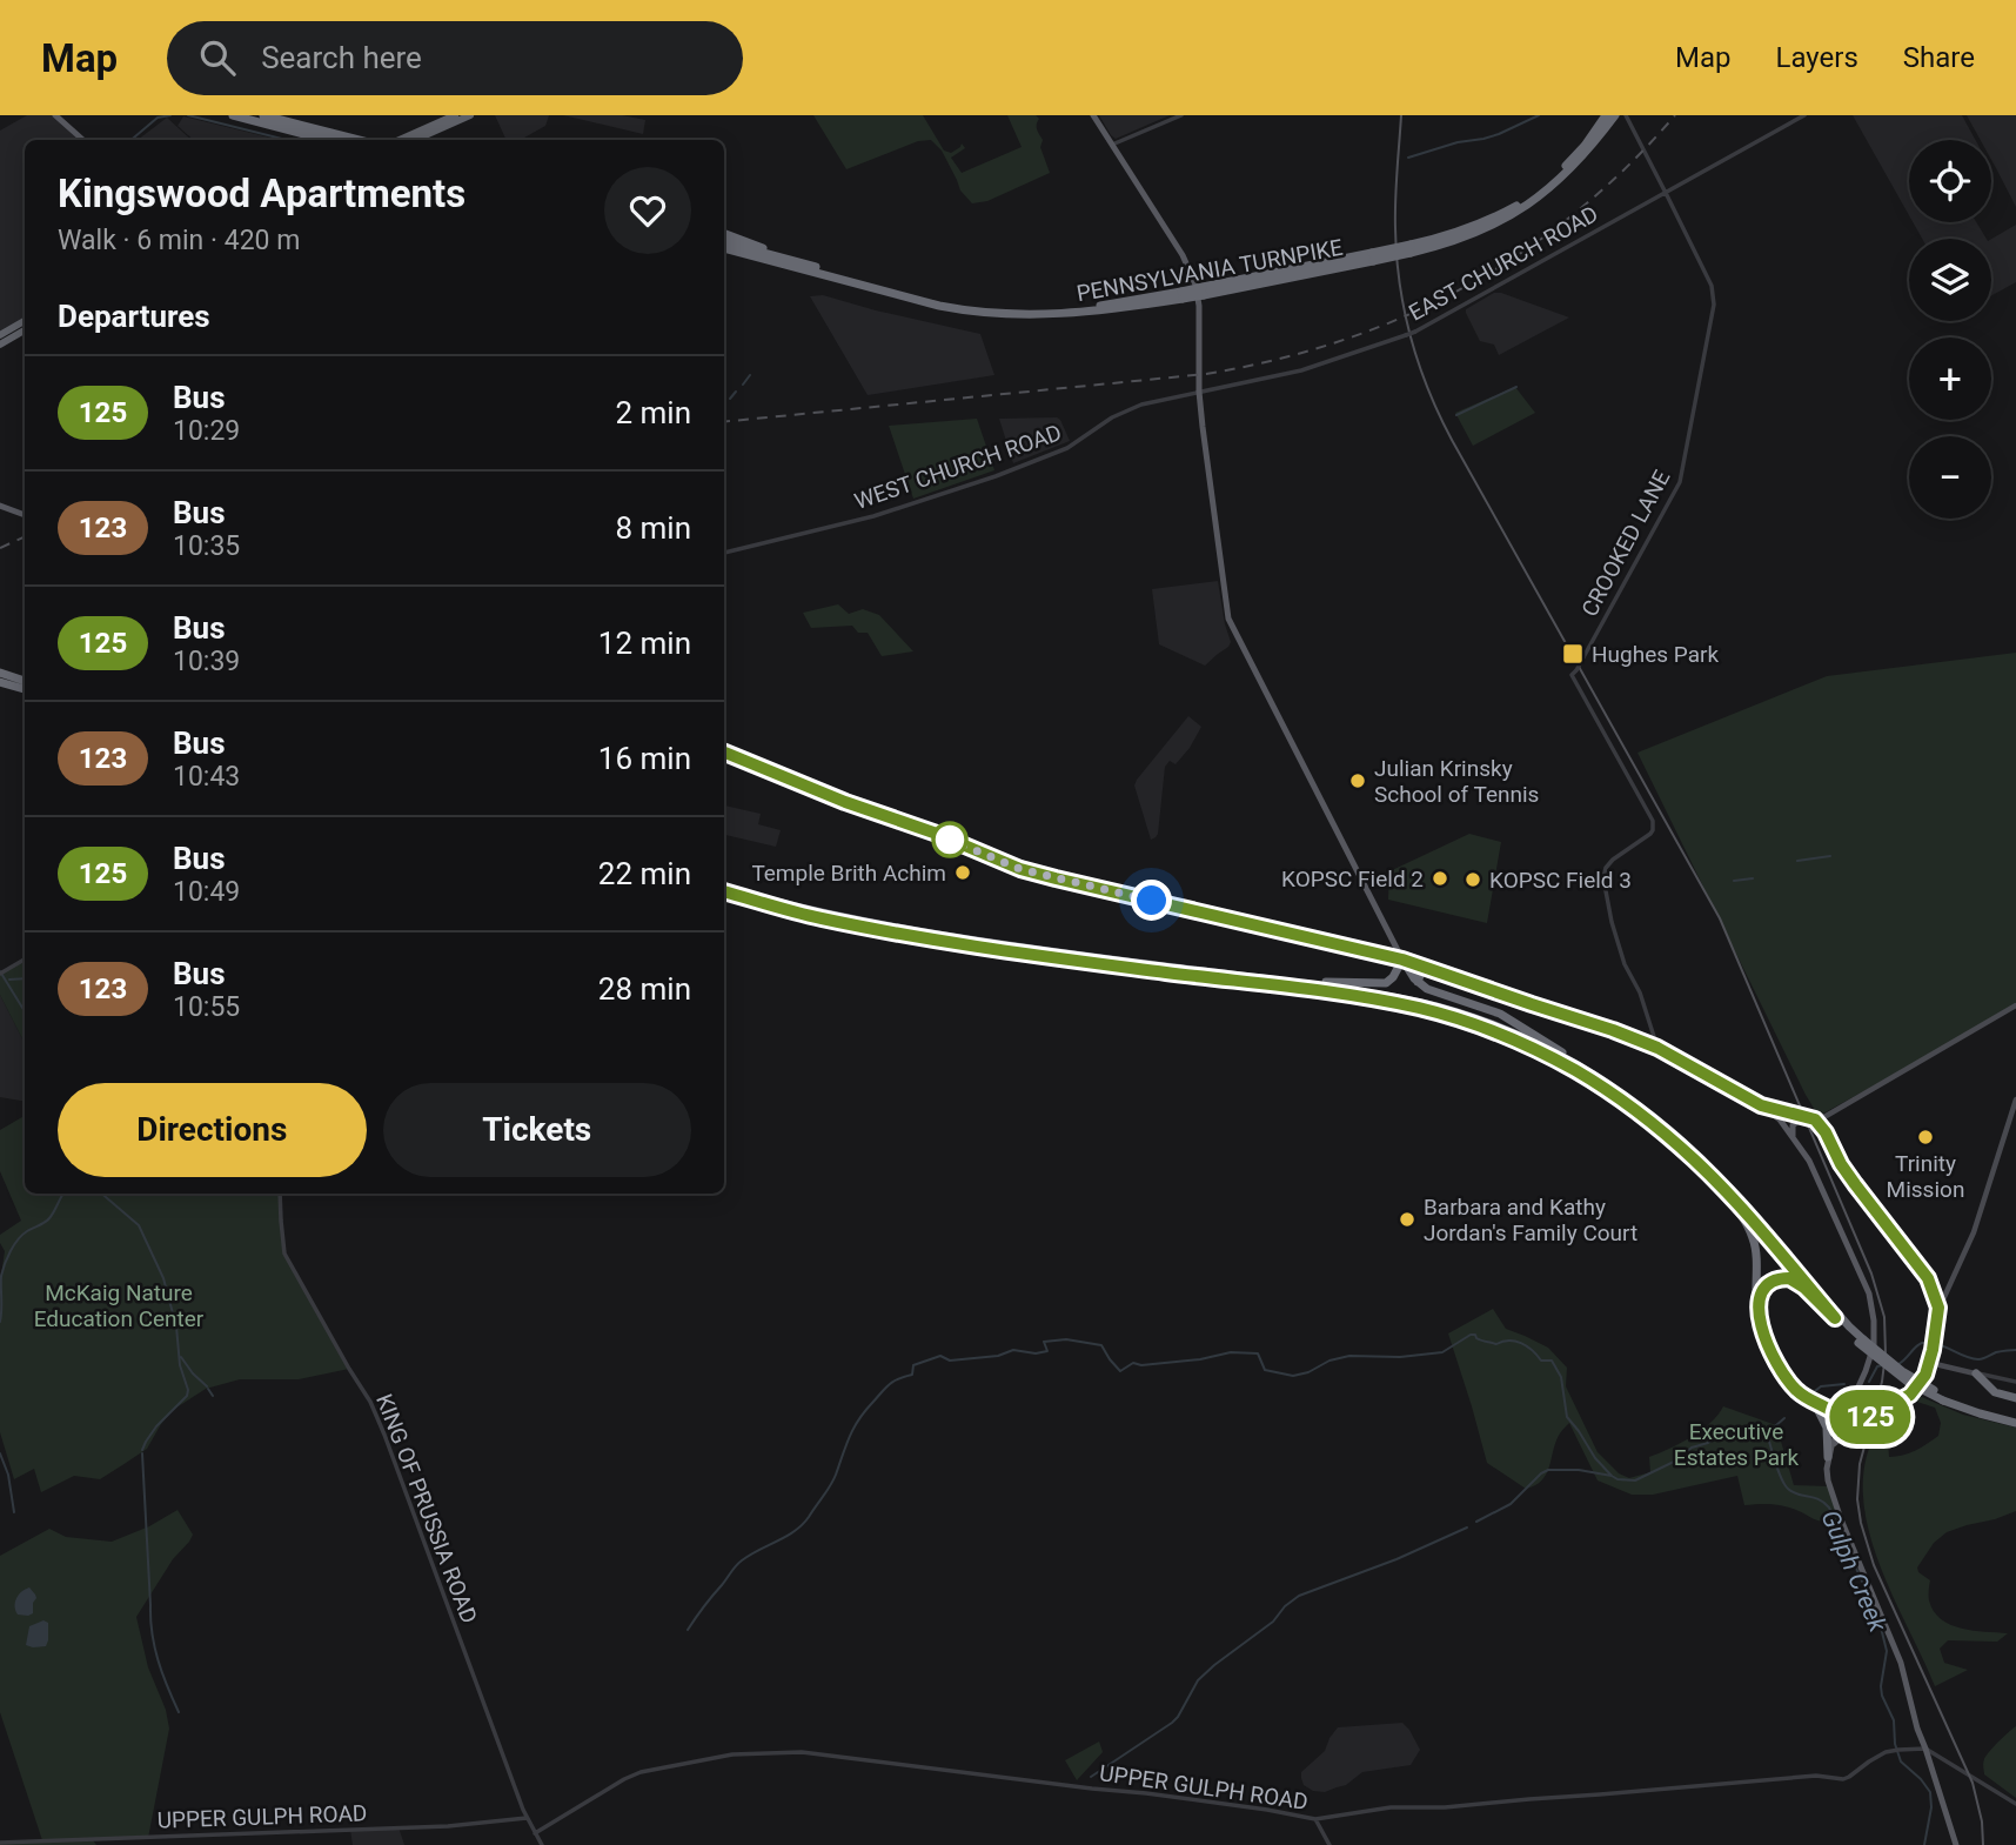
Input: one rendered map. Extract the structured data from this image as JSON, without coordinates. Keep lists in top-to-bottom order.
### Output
{
  "streets": {
    "highway": ["PENNSYLVANIA TURNPIKE"],
    "street": [
      "EAST CHURCH ROAD",
      "WEST CHURCH ROAD",
      "CROOKED LANE",
      "KING OF PRUSSIA ROAD",
      "UPPER GULPH ROAD"
    ]
  },
  "crossings": [
    ["EAST CHURCH ROAD", "WEST CHURCH ROAD"],
    ["EAST CHURCH ROAD", "CROOKED LANE"],
    ["KING OF PRUSSIA ROAD", "UPPER GULPH ROAD"]
  ],
  "water": ["Gulph Creek"],
  "parks": ["McKaig Nature Education Center", "Executive Estates Park"],
  "places": {
    "transit": ["Hughes Park"],
    "other": [
      "Julian Krinsky School of Tennis",
      "Temple Brith Achim",
      "KOPSC Field 2",
      "KOPSC Field 3",
      "Trinity Mission",
      "Barbara and Kathy Jordan's Family Court"
    ]
  },
  "lines": ["bus line 125"],
  "page": {
    "header": "Map",
    "search": "Search here",
    "nav": ["Map", "Layers", "Share"],
    "on_map": "125",
    "map_buttons": ["+", "−"],
    "heading": [
      ["Kingswood Apartments", "Walk · 6 min · 420 m"],
      "Departures"
    ],
    "list": [
      {
        "mark": "125",
        "name": "Bus",
        "note": "10:29",
        "value": "2 min"
      },
      {
        "mark": "123",
        "name": "Bus",
        "note": "10:35",
        "value": "8 min"
      },
      {
        "mark": "125",
        "name": "Bus",
        "note": "10:39",
        "value": "12 min"
      },
      {
        "mark": "123",
        "name": "Bus",
        "note": "10:43",
        "value": "16 min"
      },
      {
        "mark": "125",
        "name": "Bus",
        "note": "10:49",
        "value": "22 min"
      },
      {
        "mark": "123",
        "name": "Bus",
        "note": "10:55",
        "value": "28 min"
      }
    ],
    "buttons": ["Directions", "Tickets"]
  }
}
